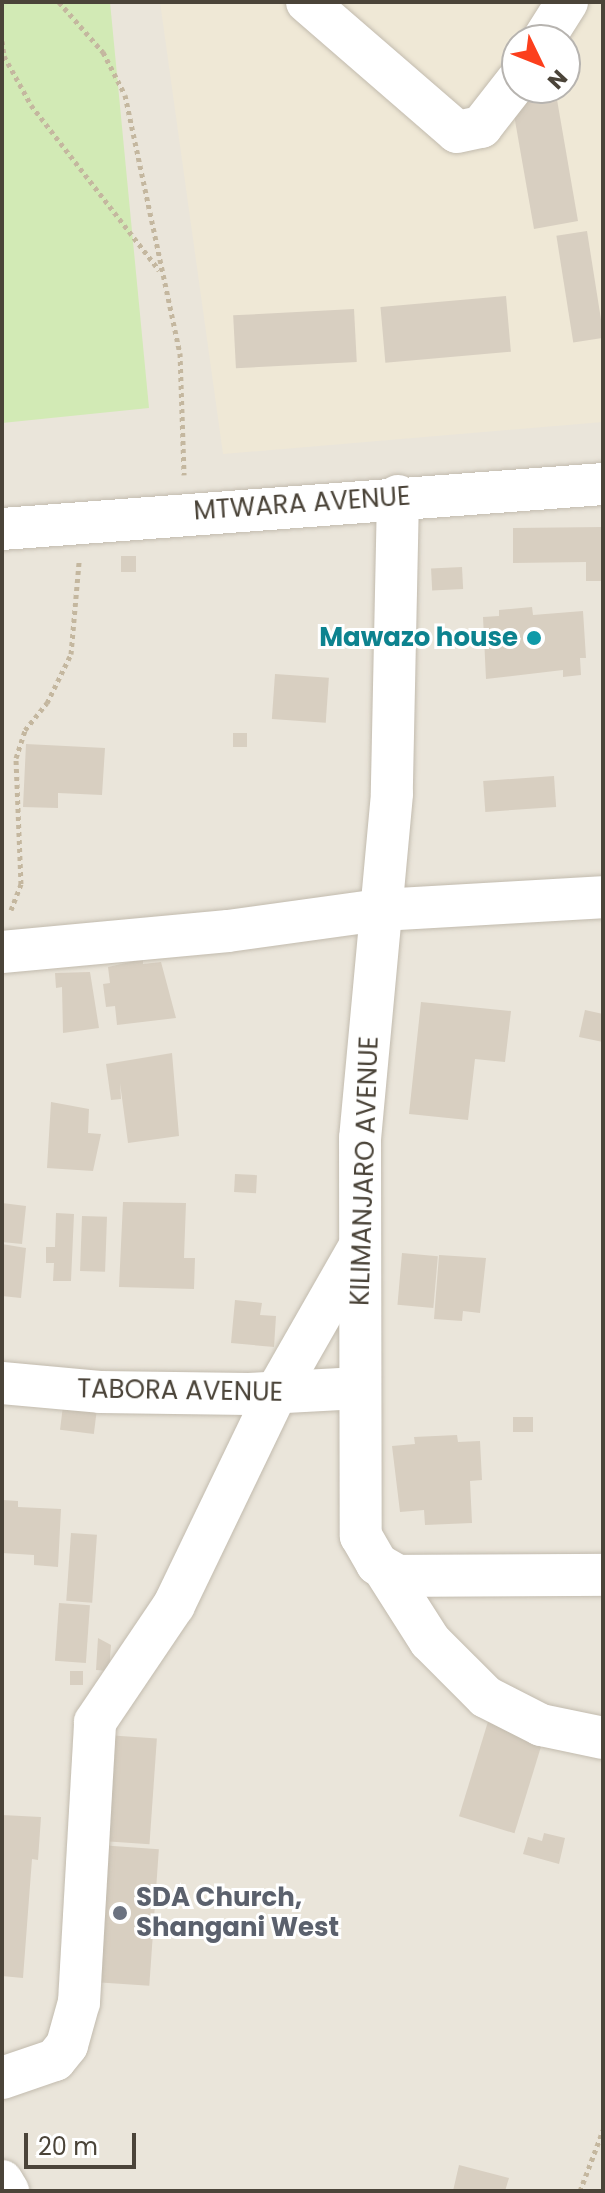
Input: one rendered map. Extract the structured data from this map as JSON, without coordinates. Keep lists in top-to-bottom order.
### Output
{
  "streets": {
    "street": ["MTWARA AVENUE", "KILIMANJARO AVENUE", "TABORA AVENUE"]
  },
  "crossings": [
    ["MTWARA AVENUE", "KILIMANJARO AVENUE"],
    ["KILIMANJARO AVENUE", "TABORA AVENUE"]
  ],
  "places": ["Mawazo house", "SDA Church, Shangani West"],
  "scale_bar": "20 m",
  "north": "bottom right"
}
